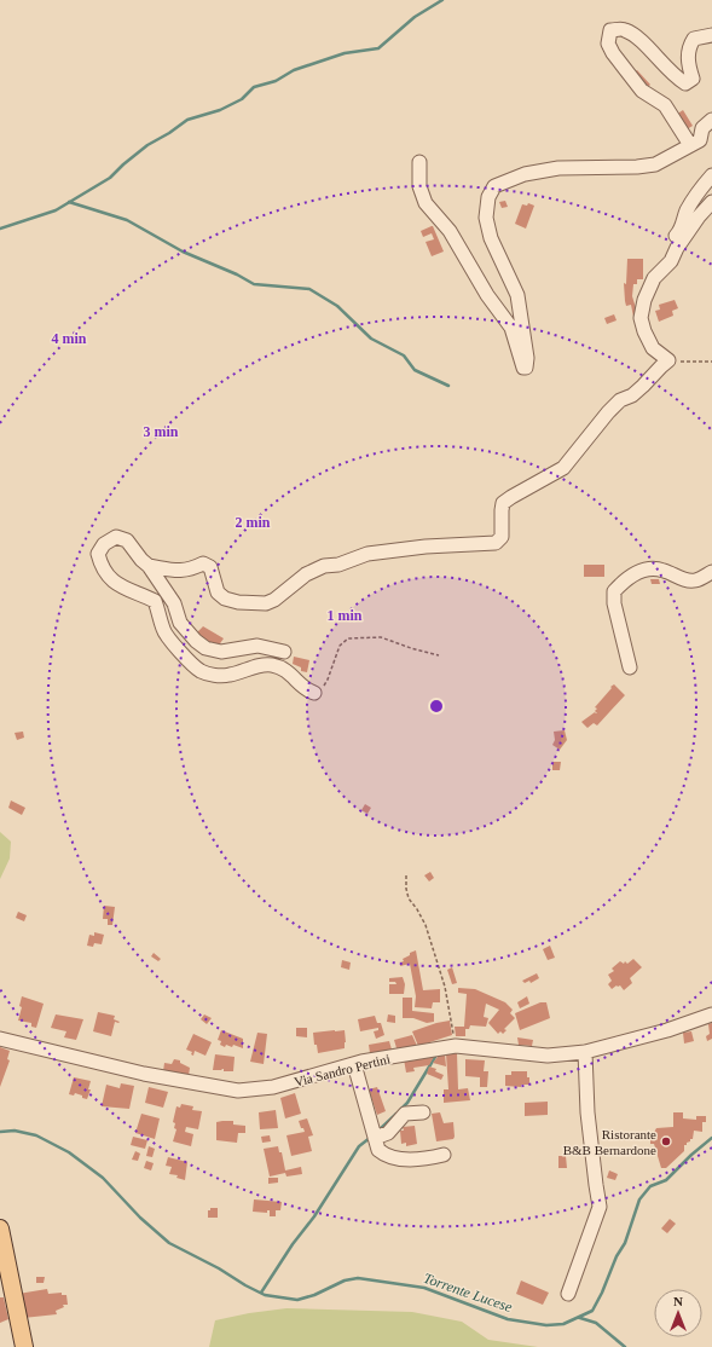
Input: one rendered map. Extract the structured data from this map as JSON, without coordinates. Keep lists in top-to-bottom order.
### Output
{
  "streets": {
    "street": ["Via Sandro Pertini"]
  },
  "water": ["Torrente Lucese"],
  "places": ["Ristorante B&B Bernardone"],
  "north": "top",
  "rings": [
    "4 min",
    "3 min",
    "2 min",
    "1 min"
  ]
}
